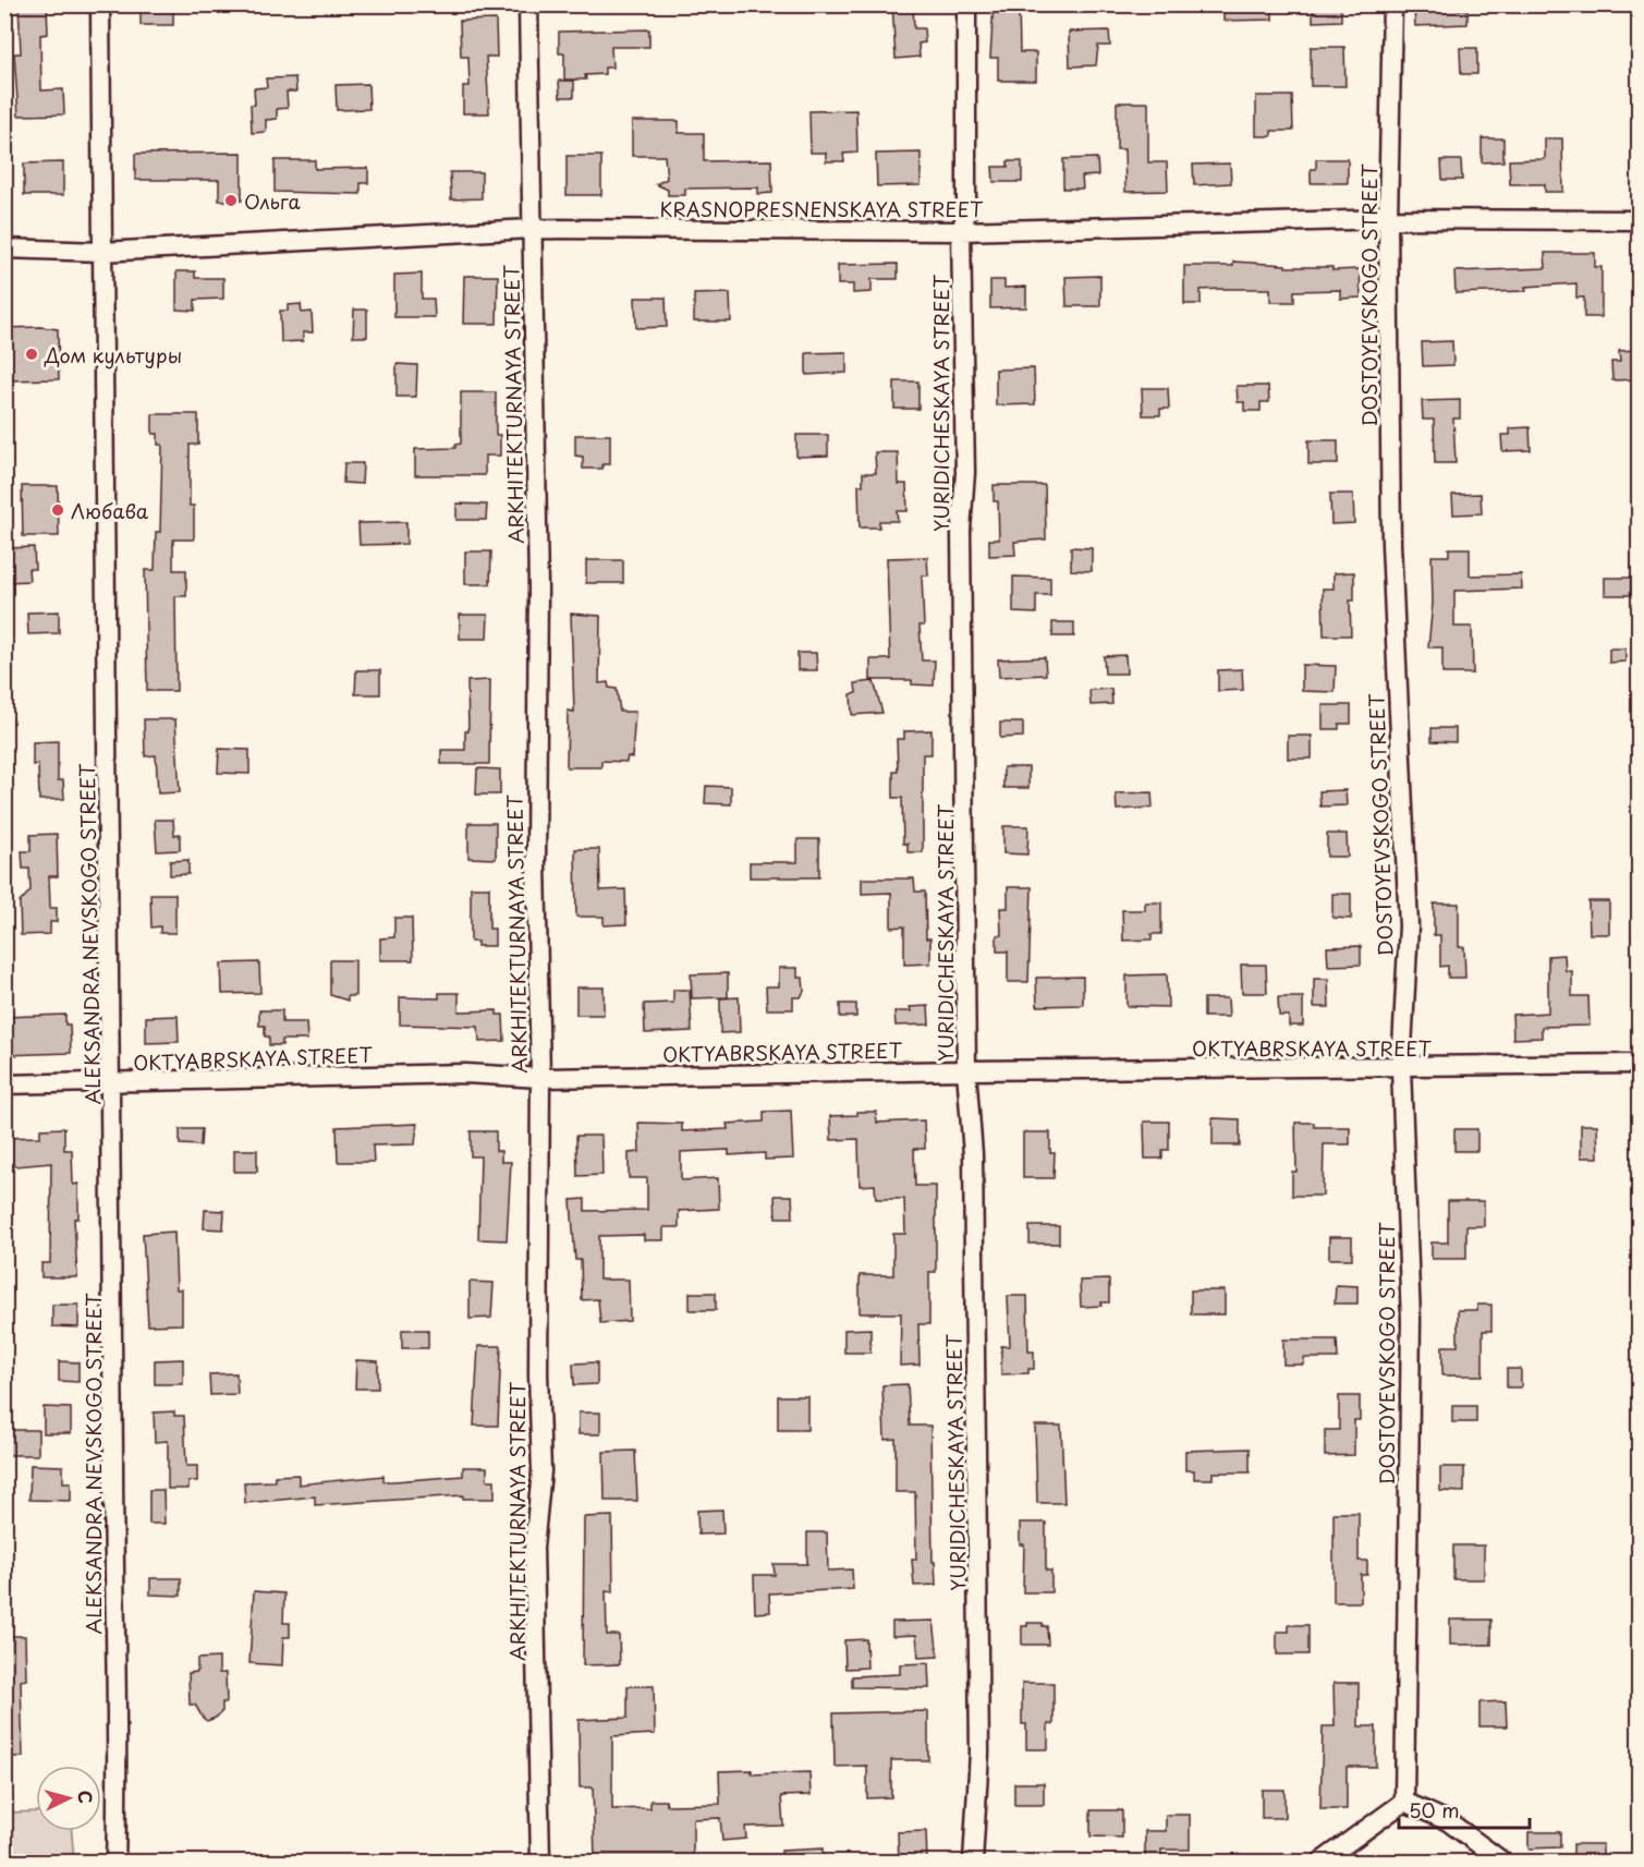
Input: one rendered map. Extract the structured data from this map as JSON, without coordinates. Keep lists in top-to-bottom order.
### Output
{
  "streets": {
    "street": [
      "KRASNOPRESNENSKAYA STREET",
      "DOSTOYEVSKOGO STREET",
      "YURIDICHESKAYA STREET",
      "ARKHITEKTURNAYA STREET",
      "ALEKSANDRA NEVSKOGO STREET",
      "OKTYABRSKAYA STREET"
    ]
  },
  "crossings": [
    ["KRASNOPRESNENSKAYA STREET", "DOSTOYEVSKOGO STREET"],
    ["KRASNOPRESNENSKAYA STREET", "YURIDICHESKAYA STREET"],
    ["KRASNOPRESNENSKAYA STREET", "ARKHITEKTURNAYA STREET"],
    ["KRASNOPRESNENSKAYA STREET", "ALEKSANDRA NEVSKOGO STREET"],
    ["DOSTOYEVSKOGO STREET", "OKTYABRSKAYA STREET"],
    ["YURIDICHESKAYA STREET", "OKTYABRSKAYA STREET"],
    ["ARKHITEKTURNAYA STREET", "OKTYABRSKAYA STREET"],
    ["ALEKSANDRA NEVSKOGO STREET", "OKTYABRSKAYA STREET"]
  ],
  "places": ["Ольга", "Дом культуры", "Любава"],
  "scale_bar": "50 m",
  "north": "right"
}
